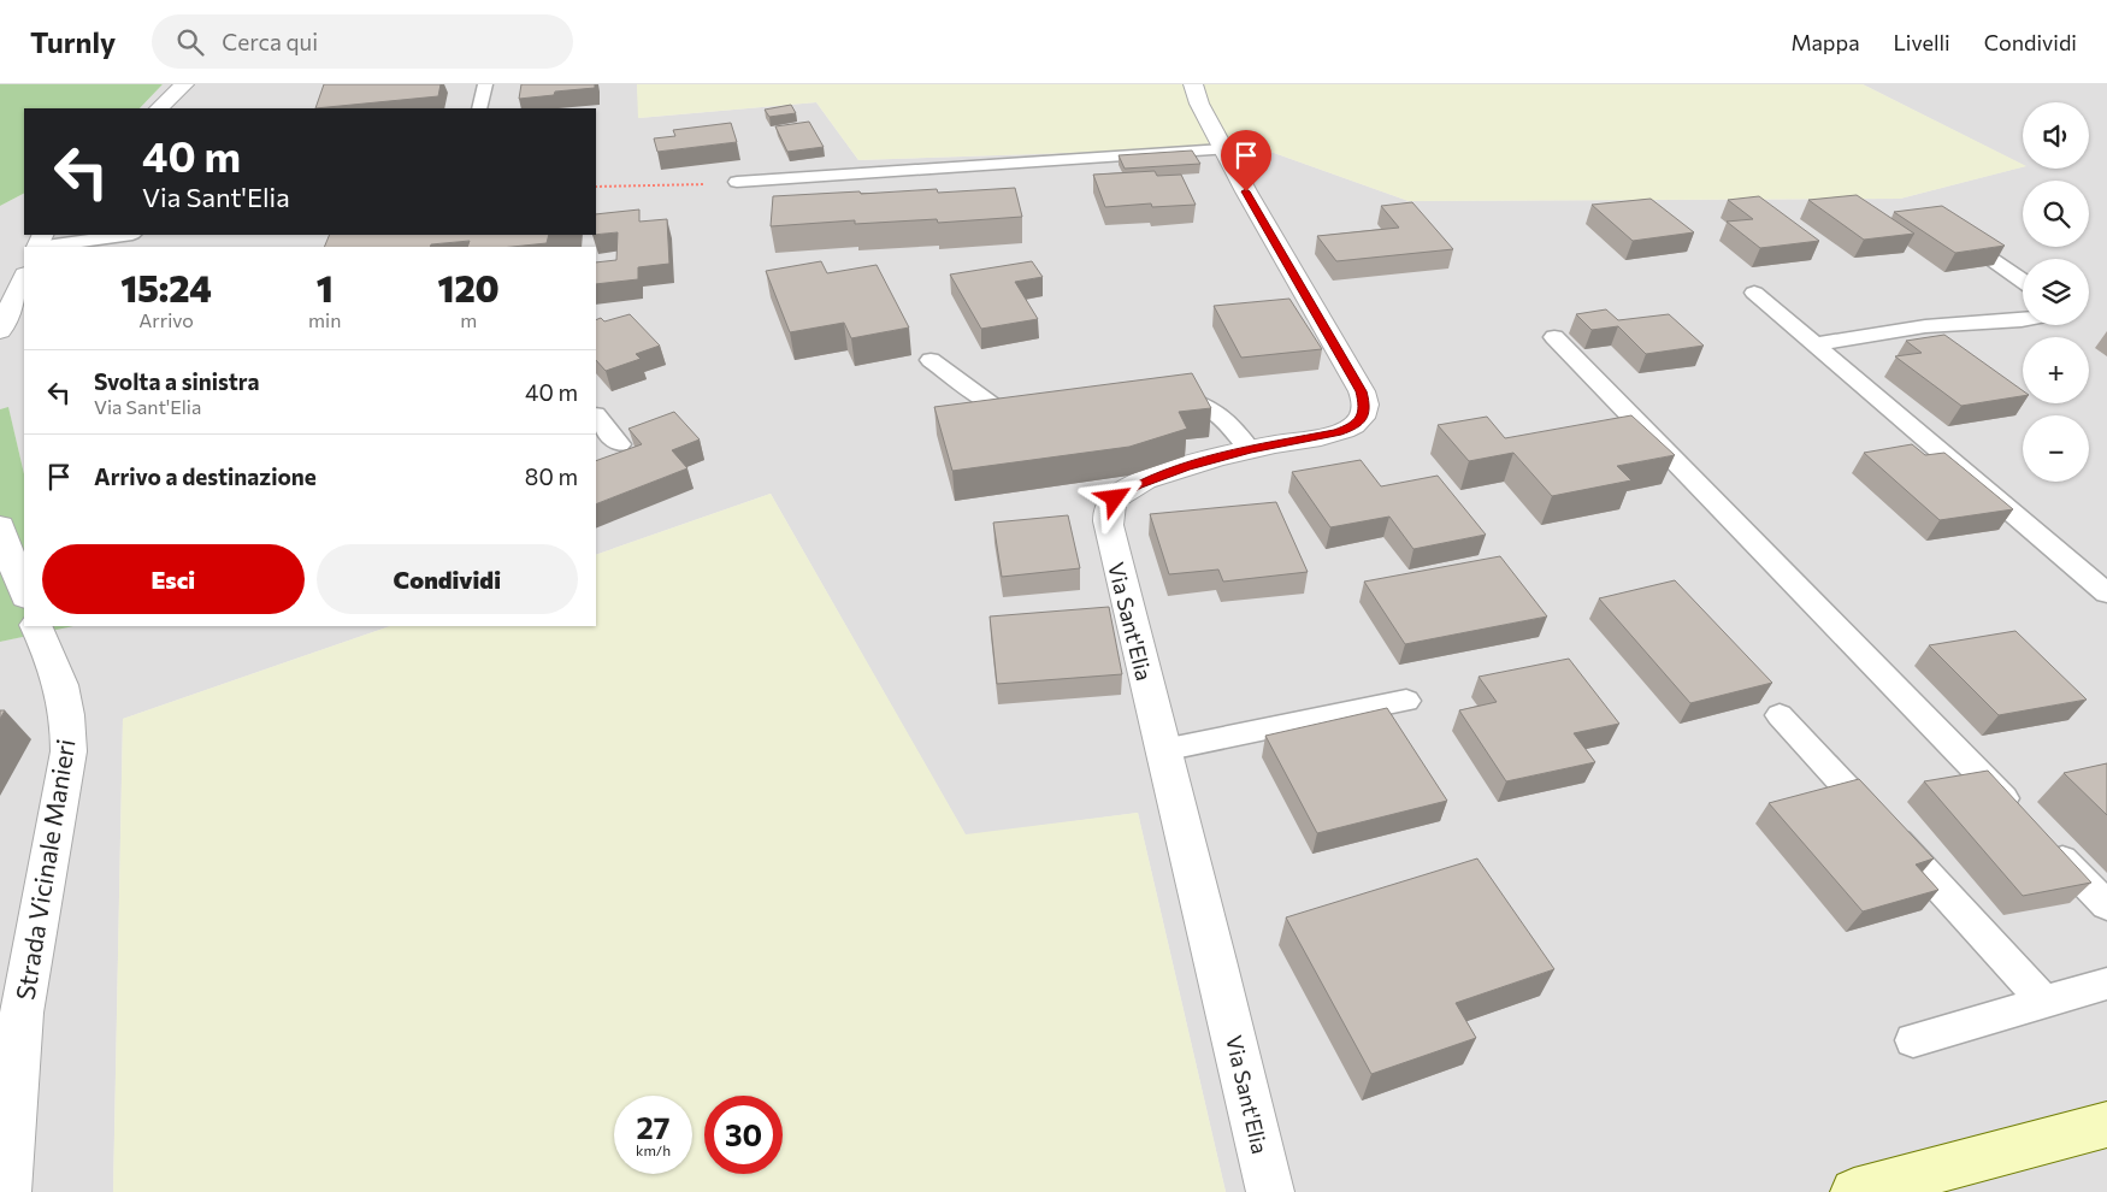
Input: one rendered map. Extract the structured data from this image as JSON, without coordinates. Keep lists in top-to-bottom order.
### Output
{
  "streets": {
    "street": ["Via Sant'Elia", "Strada Vicinale Manieri"]
  },
  "page": {
    "header": "Turnly",
    "search": "Cerca qui",
    "nav": ["Mappa", "Livelli", "Condividi"],
    "map_buttons": ["+", "−"],
    "turn": ["40 m", "Via Sant'Elia"],
    "eta": [
      "15:24",
      "Arrivo",
      "1",
      "min",
      "120",
      "m"
    ],
    "list": [
      {
        "name": "Svolta a sinistra",
        "note": "Via Sant'Elia",
        "value": "40 m"
      },
      {
        "name": "Arrivo a destinazione",
        "value": "80 m"
      }
    ],
    "buttons": ["Esci", "Condividi"],
    "speed": "27 km/h",
    "limit": "30"
  }
}
